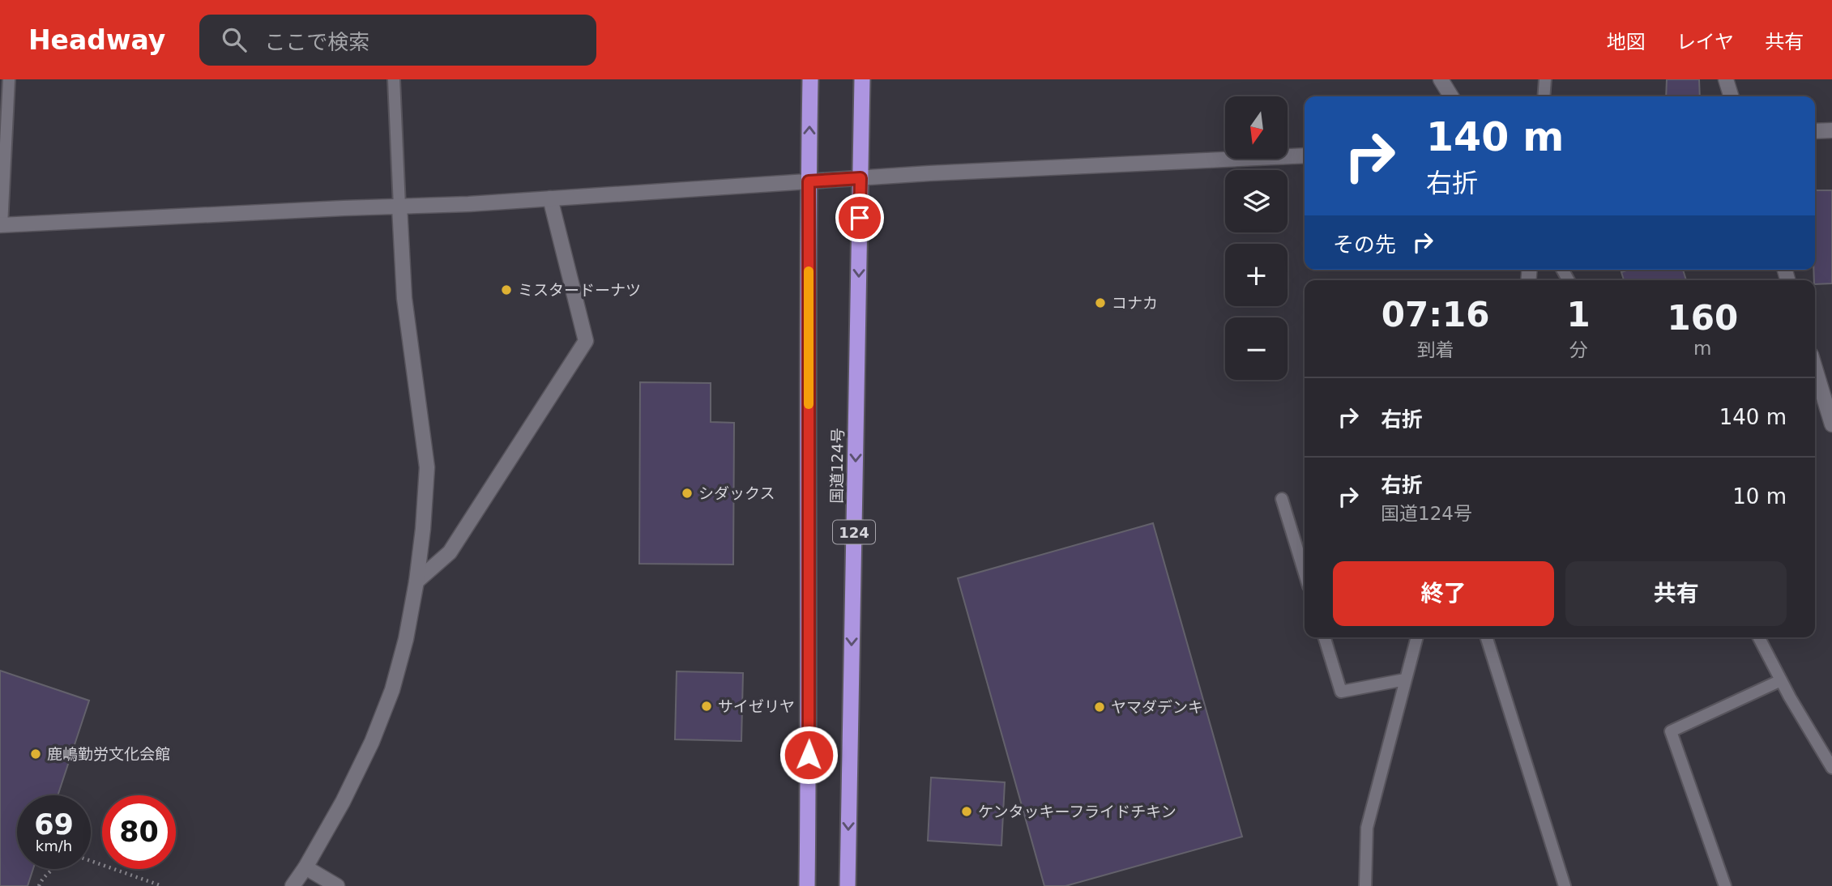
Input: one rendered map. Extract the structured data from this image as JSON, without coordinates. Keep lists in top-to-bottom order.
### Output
{
  "streets": {
    "highway": ["国道124号", "124"]
  },
  "places": [
    "ミスタードーナツ",
    "コナカ",
    "シダックス",
    "サイゼリヤ",
    "ヤマダデンキ",
    "鹿嶋勤労文化会館",
    "ケンタッキーフライドチキン"
  ],
  "north": "bottom",
  "page": {
    "header": "Headway",
    "search": "ここで検索",
    "nav": ["地図", "レイヤ", "共有"],
    "map_buttons": ["+", "−"],
    "turn": ["140 m", "右折"],
    "then": "その先",
    "eta": [
      "07:16",
      "到着",
      "1",
      "分",
      "160",
      "m"
    ],
    "list": [
      {
        "name": "右折",
        "value": "140 m"
      },
      {
        "name": "右折",
        "note": "国道124号",
        "value": "10 m"
      }
    ],
    "buttons": ["終了", "共有"],
    "speed": "69 km/h",
    "limit": "80"
  }
}
